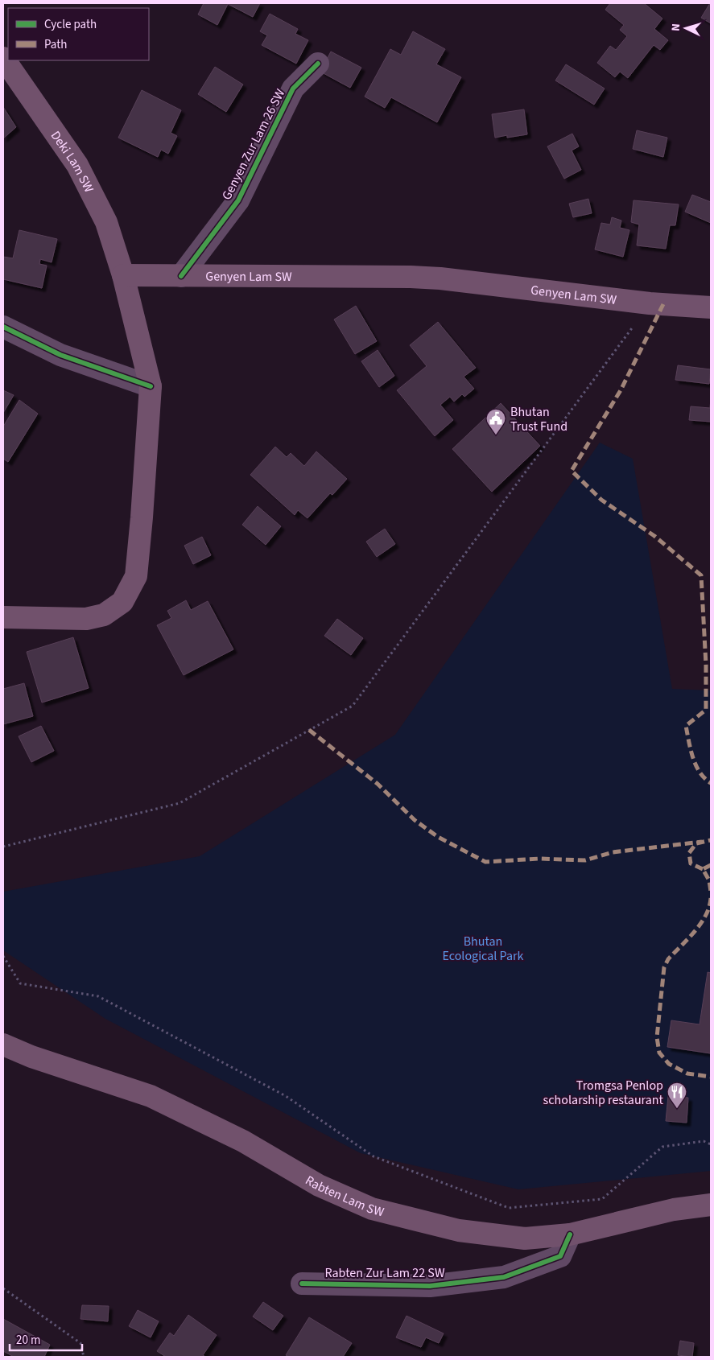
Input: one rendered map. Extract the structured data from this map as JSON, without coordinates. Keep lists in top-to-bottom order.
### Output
{
  "streets": {
    "main road": ["Deki Lam SW", "Genyen Lam SW", "Rabten Lam SW"],
    "street": ["Genyen Zur Lam 26 SW", "Rabten Zur Lam 22 SW"]
  },
  "crossings": [
    ["Genyen Zur Lam 26 SW", "Genyen Lam SW"],
    ["Deki Lam SW", "Genyen Lam SW"],
    ["Rabten Lam SW", "Rabten Zur Lam 22 SW"]
  ],
  "parks": ["Bhutan Ecological Park"],
  "places": {
    "public building": ["Bhutan Trust Fund"],
    "restaurant": ["Tromgsa Penlop scholarship restaurant"]
  },
  "legend": ["Cycle path", "Path"],
  "scale_bar": "20 m",
  "north": "left"
}
